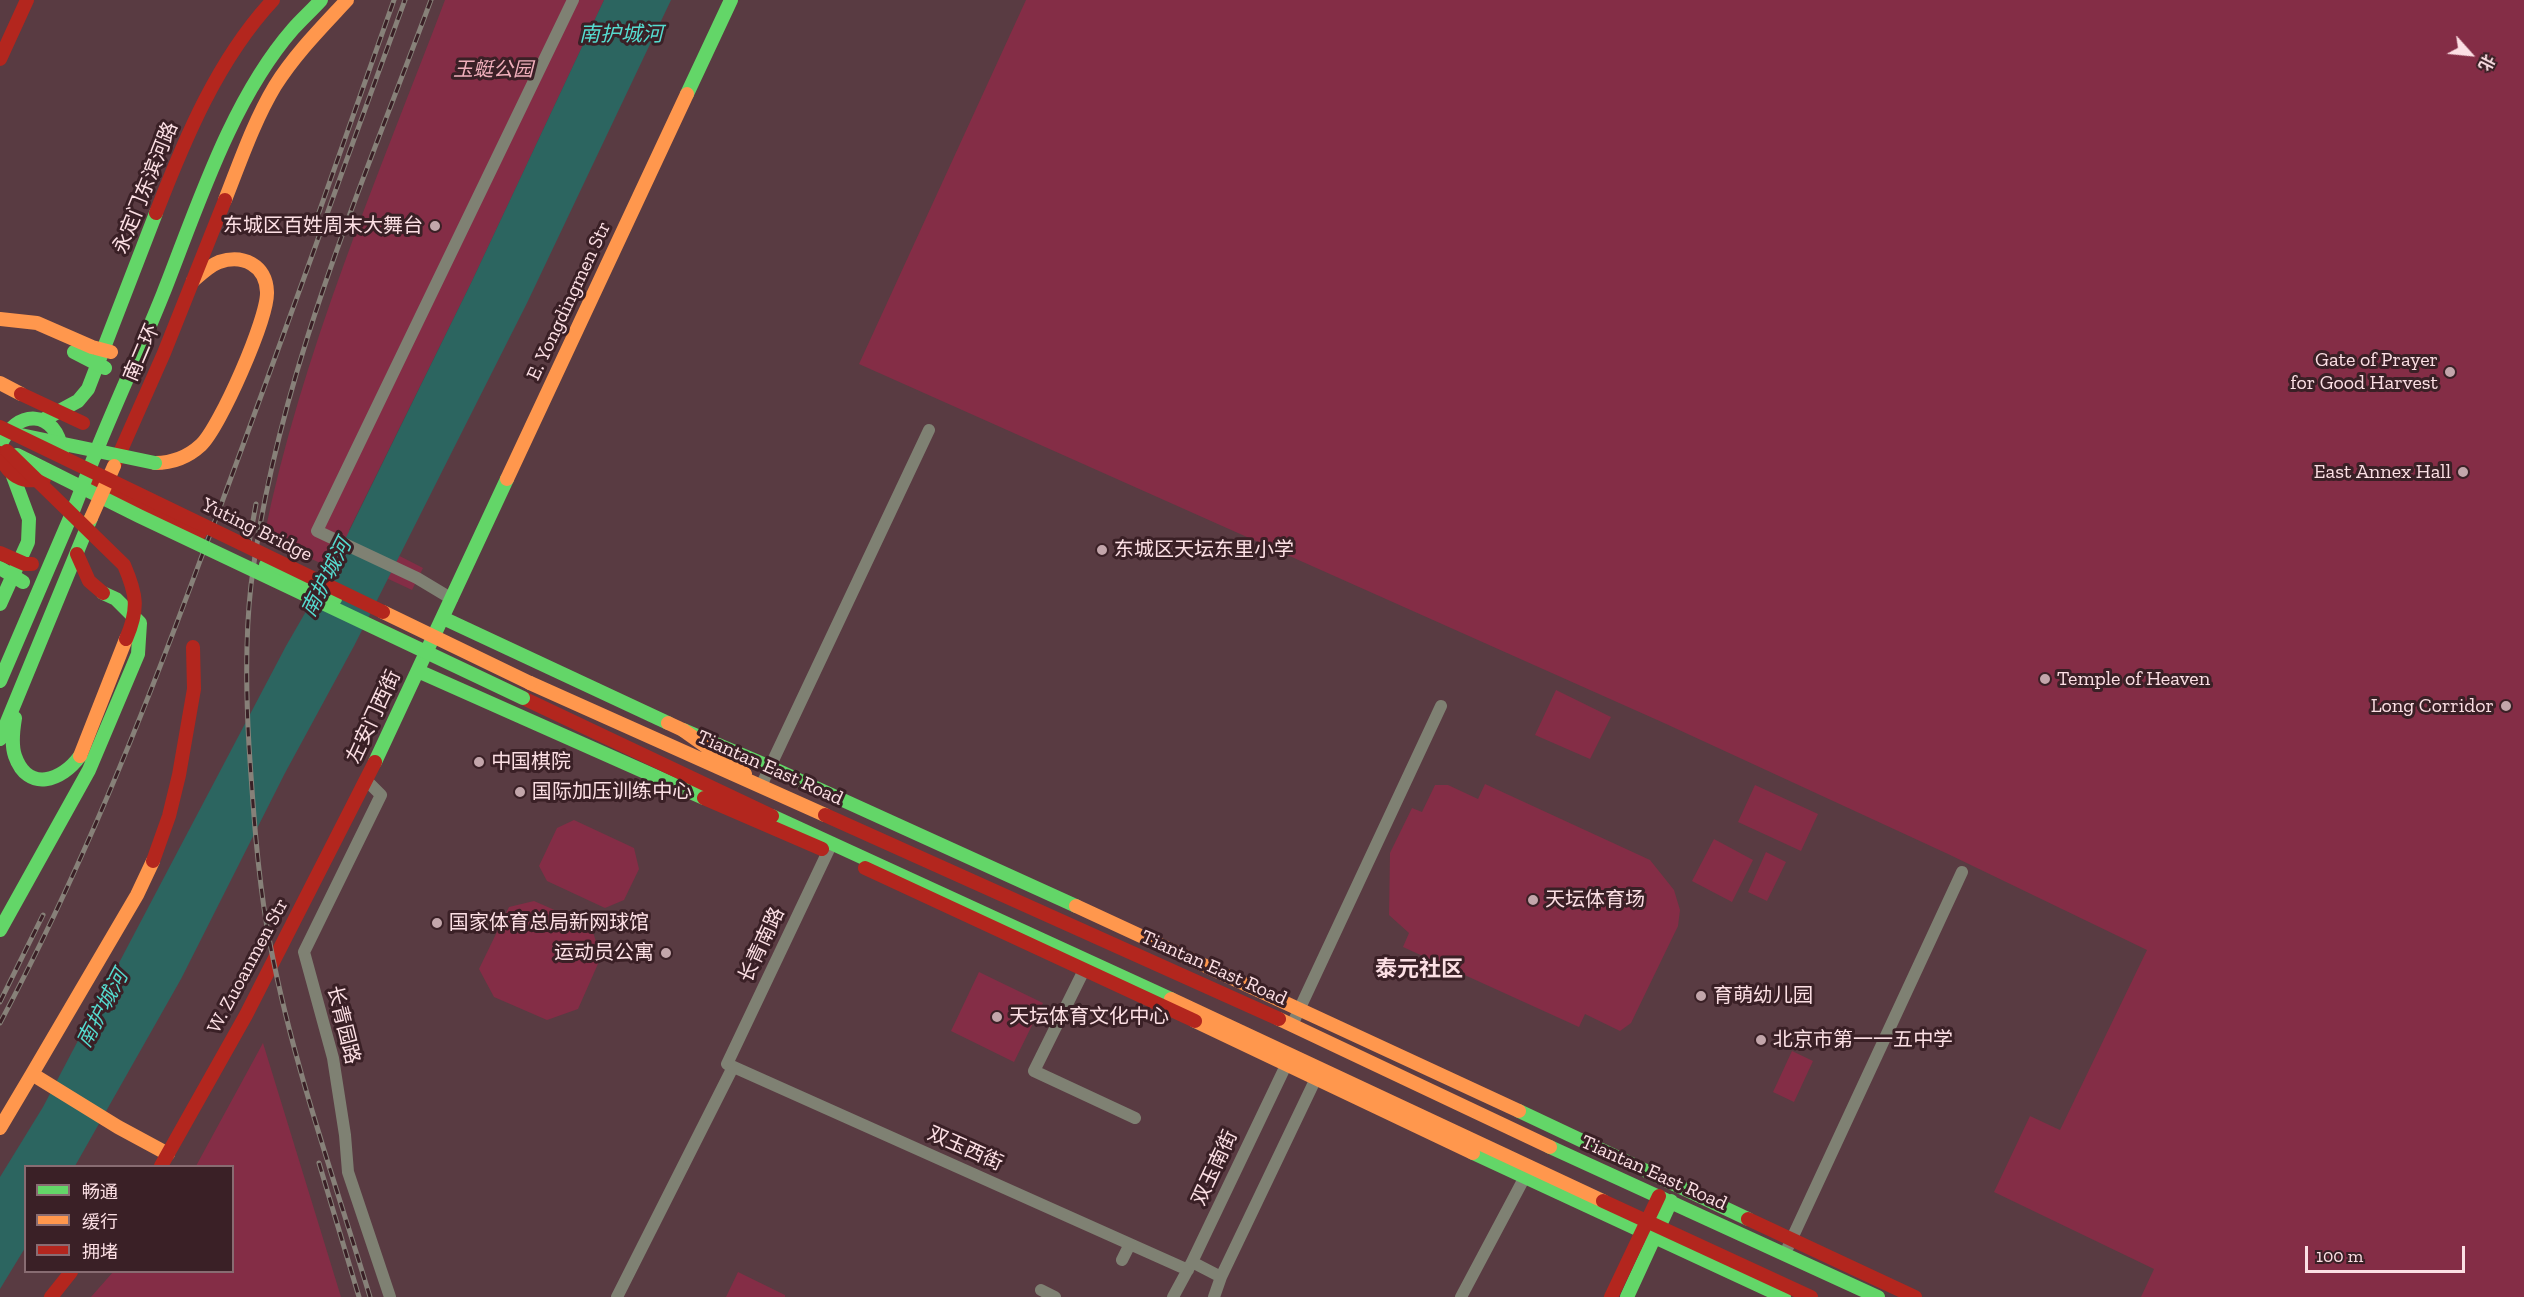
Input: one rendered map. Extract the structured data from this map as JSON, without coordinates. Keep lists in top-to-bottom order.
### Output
{
  "streets": {
    "main road": [
      "永定门东滨河路",
      "E. Yongdingmen Str",
      "南二环",
      "Yuting Bridge",
      "左安门西街",
      "Tiantan East Road",
      "W. Zuoanmen Str"
    ],
    "street": [
      "长青南路",
      "长青园路",
      "双玉西街",
      "双玉南街"
    ]
  },
  "crossings": [
    ["E. Yongdingmen Str", "左安门西街"],
    ["Yuting Bridge", "Tiantan East Road"],
    ["左安门西街", "W. Zuoanmen Str"],
    ["左安门西街", "长青园路"],
    ["Tiantan East Road", "长青南路"],
    ["Tiantan East Road", "双玉南街"],
    ["长青南路", "双玉西街"],
    ["W. Zuoanmen Str", "长青园路"],
    ["双玉西街", "双玉南街"]
  ],
  "districts": ["泰元社区"],
  "water": ["南护城河"],
  "parks": ["玉蜓公园"],
  "places": [
    "东城区百姓周末大舞台",
    "Gate of Prayer for Good Harvest",
    "East Annex Hall",
    "东城区天坛东里小学",
    "Temple of Heaven",
    "Long Corridor",
    "中国棋院",
    "国际加压训练中心",
    "天坛体育场",
    "国家体育总局新网球馆",
    "运动员公寓",
    "育萌幼儿园",
    "天坛体育文化中心",
    "北京市第一一五中学"
  ],
  "legend": ["畅通", "缓行", "拥堵"],
  "scale_bar": "100 m",
  "north": "bottom right"
}
